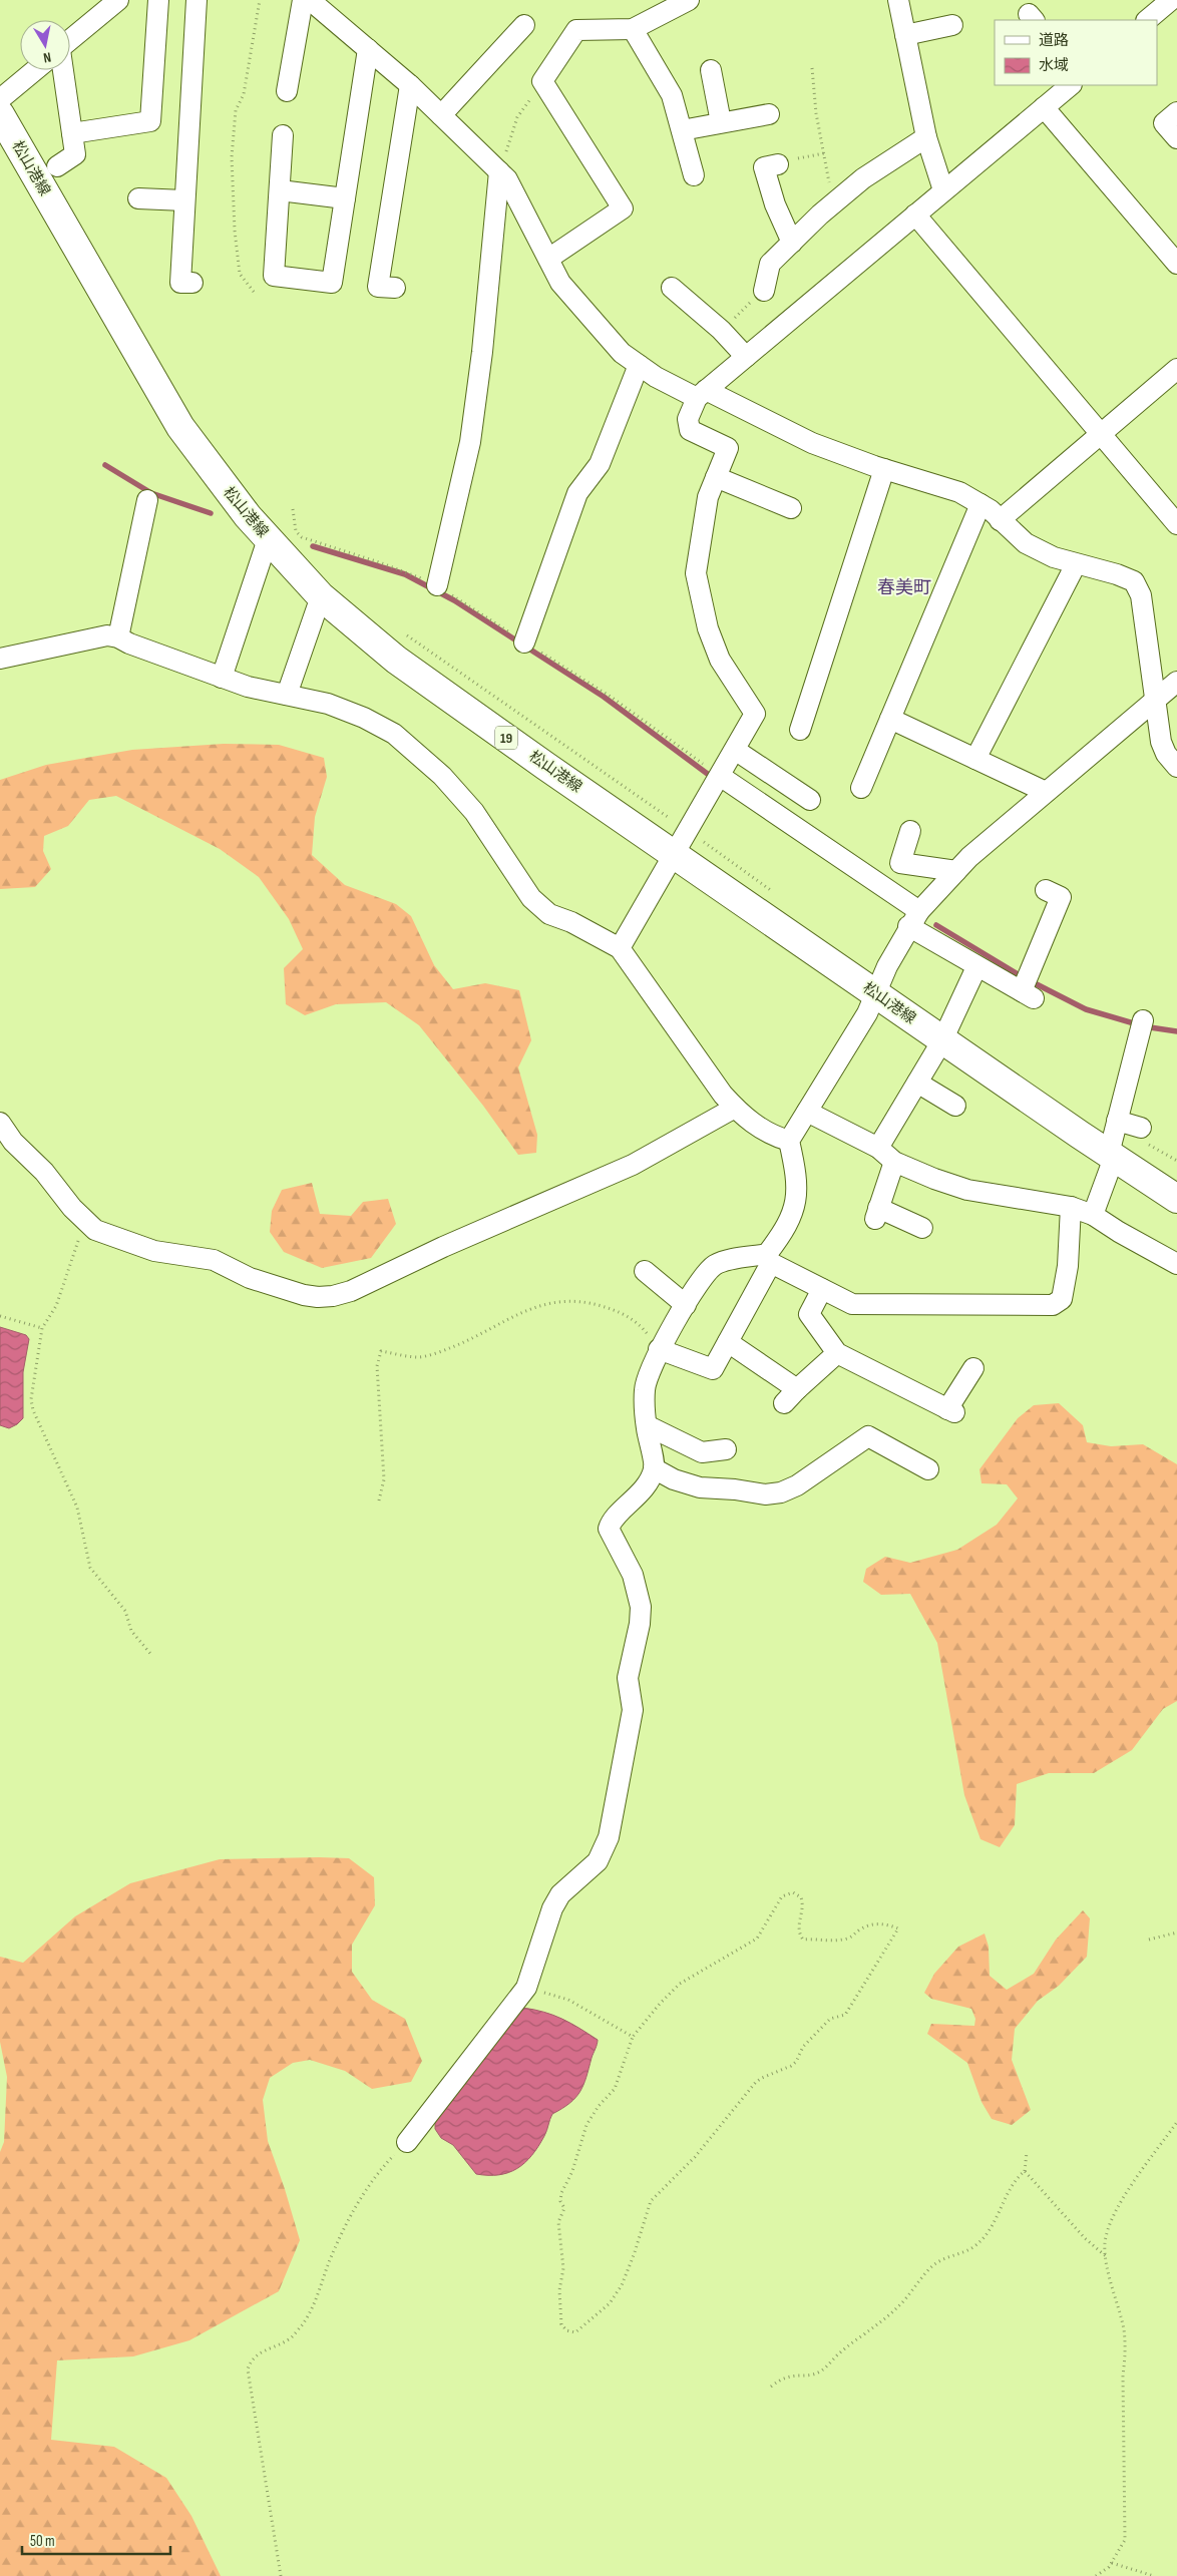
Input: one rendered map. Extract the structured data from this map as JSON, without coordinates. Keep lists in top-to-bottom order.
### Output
{
  "streets": {
    "main road": ["松山港線", "19"]
  },
  "districts": ["春美町"],
  "legend": ["道路", "水域"],
  "scale_bar": "50 m",
  "north": "bottom"
}
